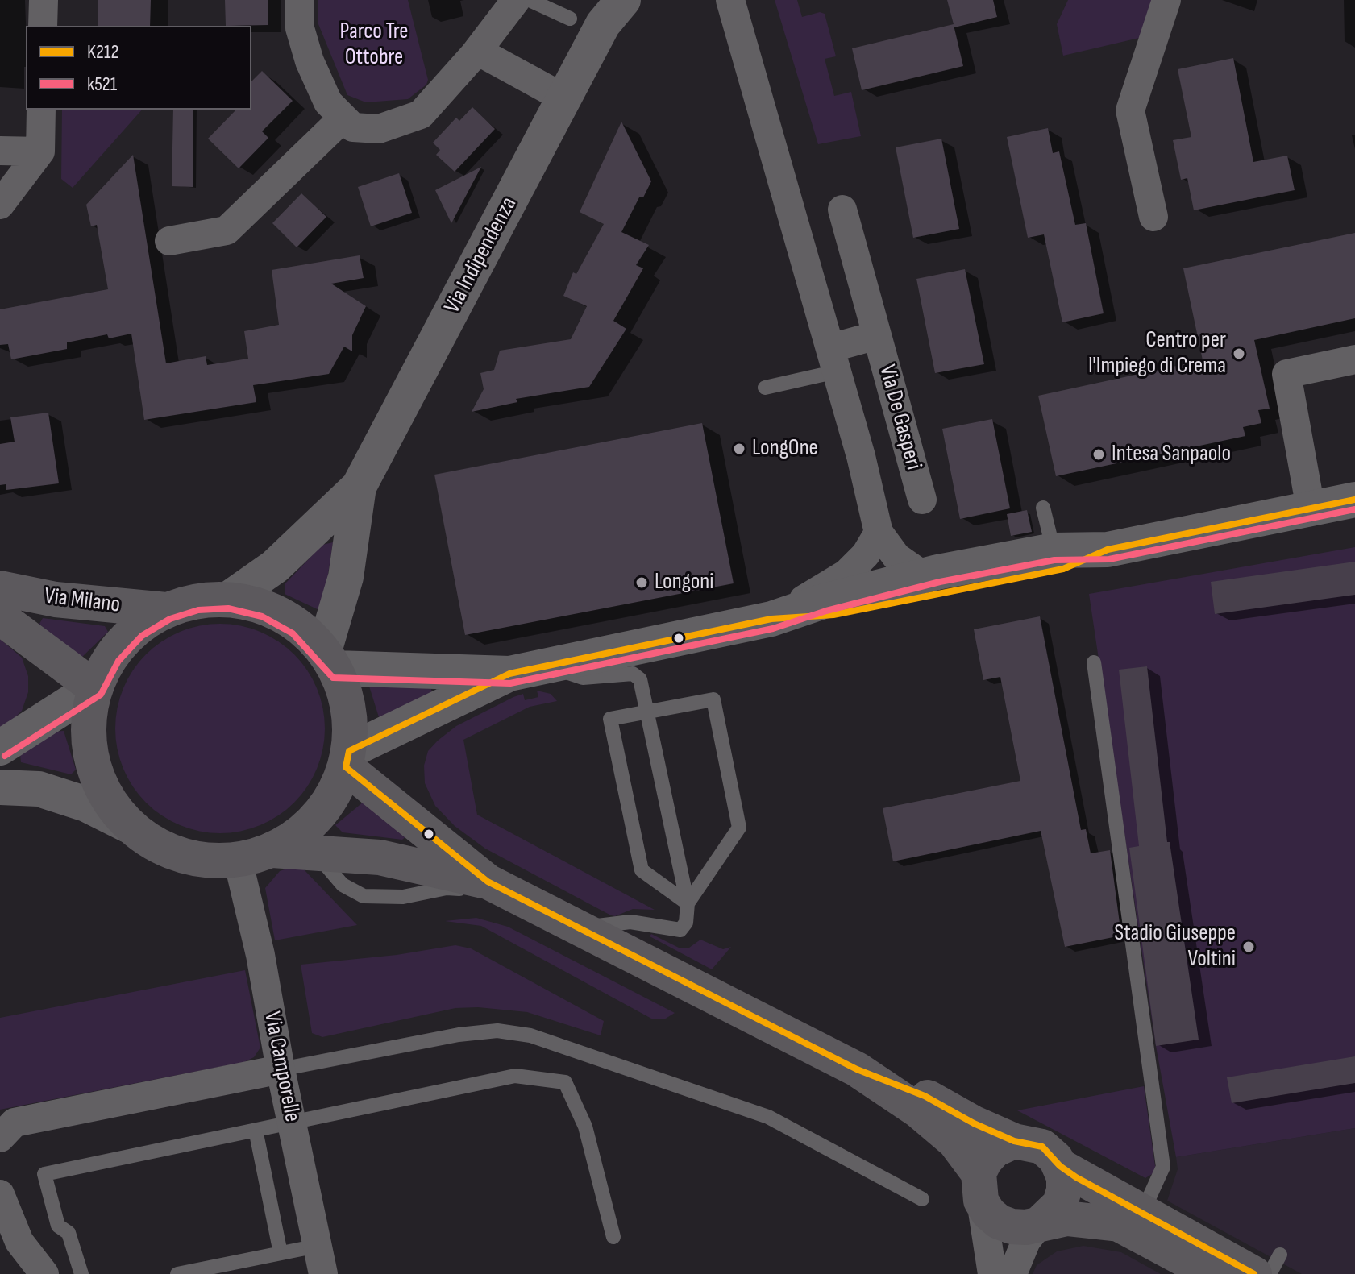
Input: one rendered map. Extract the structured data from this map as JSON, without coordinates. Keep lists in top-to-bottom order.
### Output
{
  "streets": {
    "main road": ["Via Milano"],
    "street": ["Via Indipendenza", "Via De Gasperi", "Via Camporelle"]
  },
  "parks": ["Parco Tre Ottobre"],
  "places": [
    "Centro per l'Impiego di Crema",
    "LongOne",
    "Intesa Sanpaolo",
    "Longoni",
    "Stadio Giuseppe Voltini"
  ],
  "lines": ["transit line K212", "transit line k521"],
  "legend": ["K212", "k521"]
}
